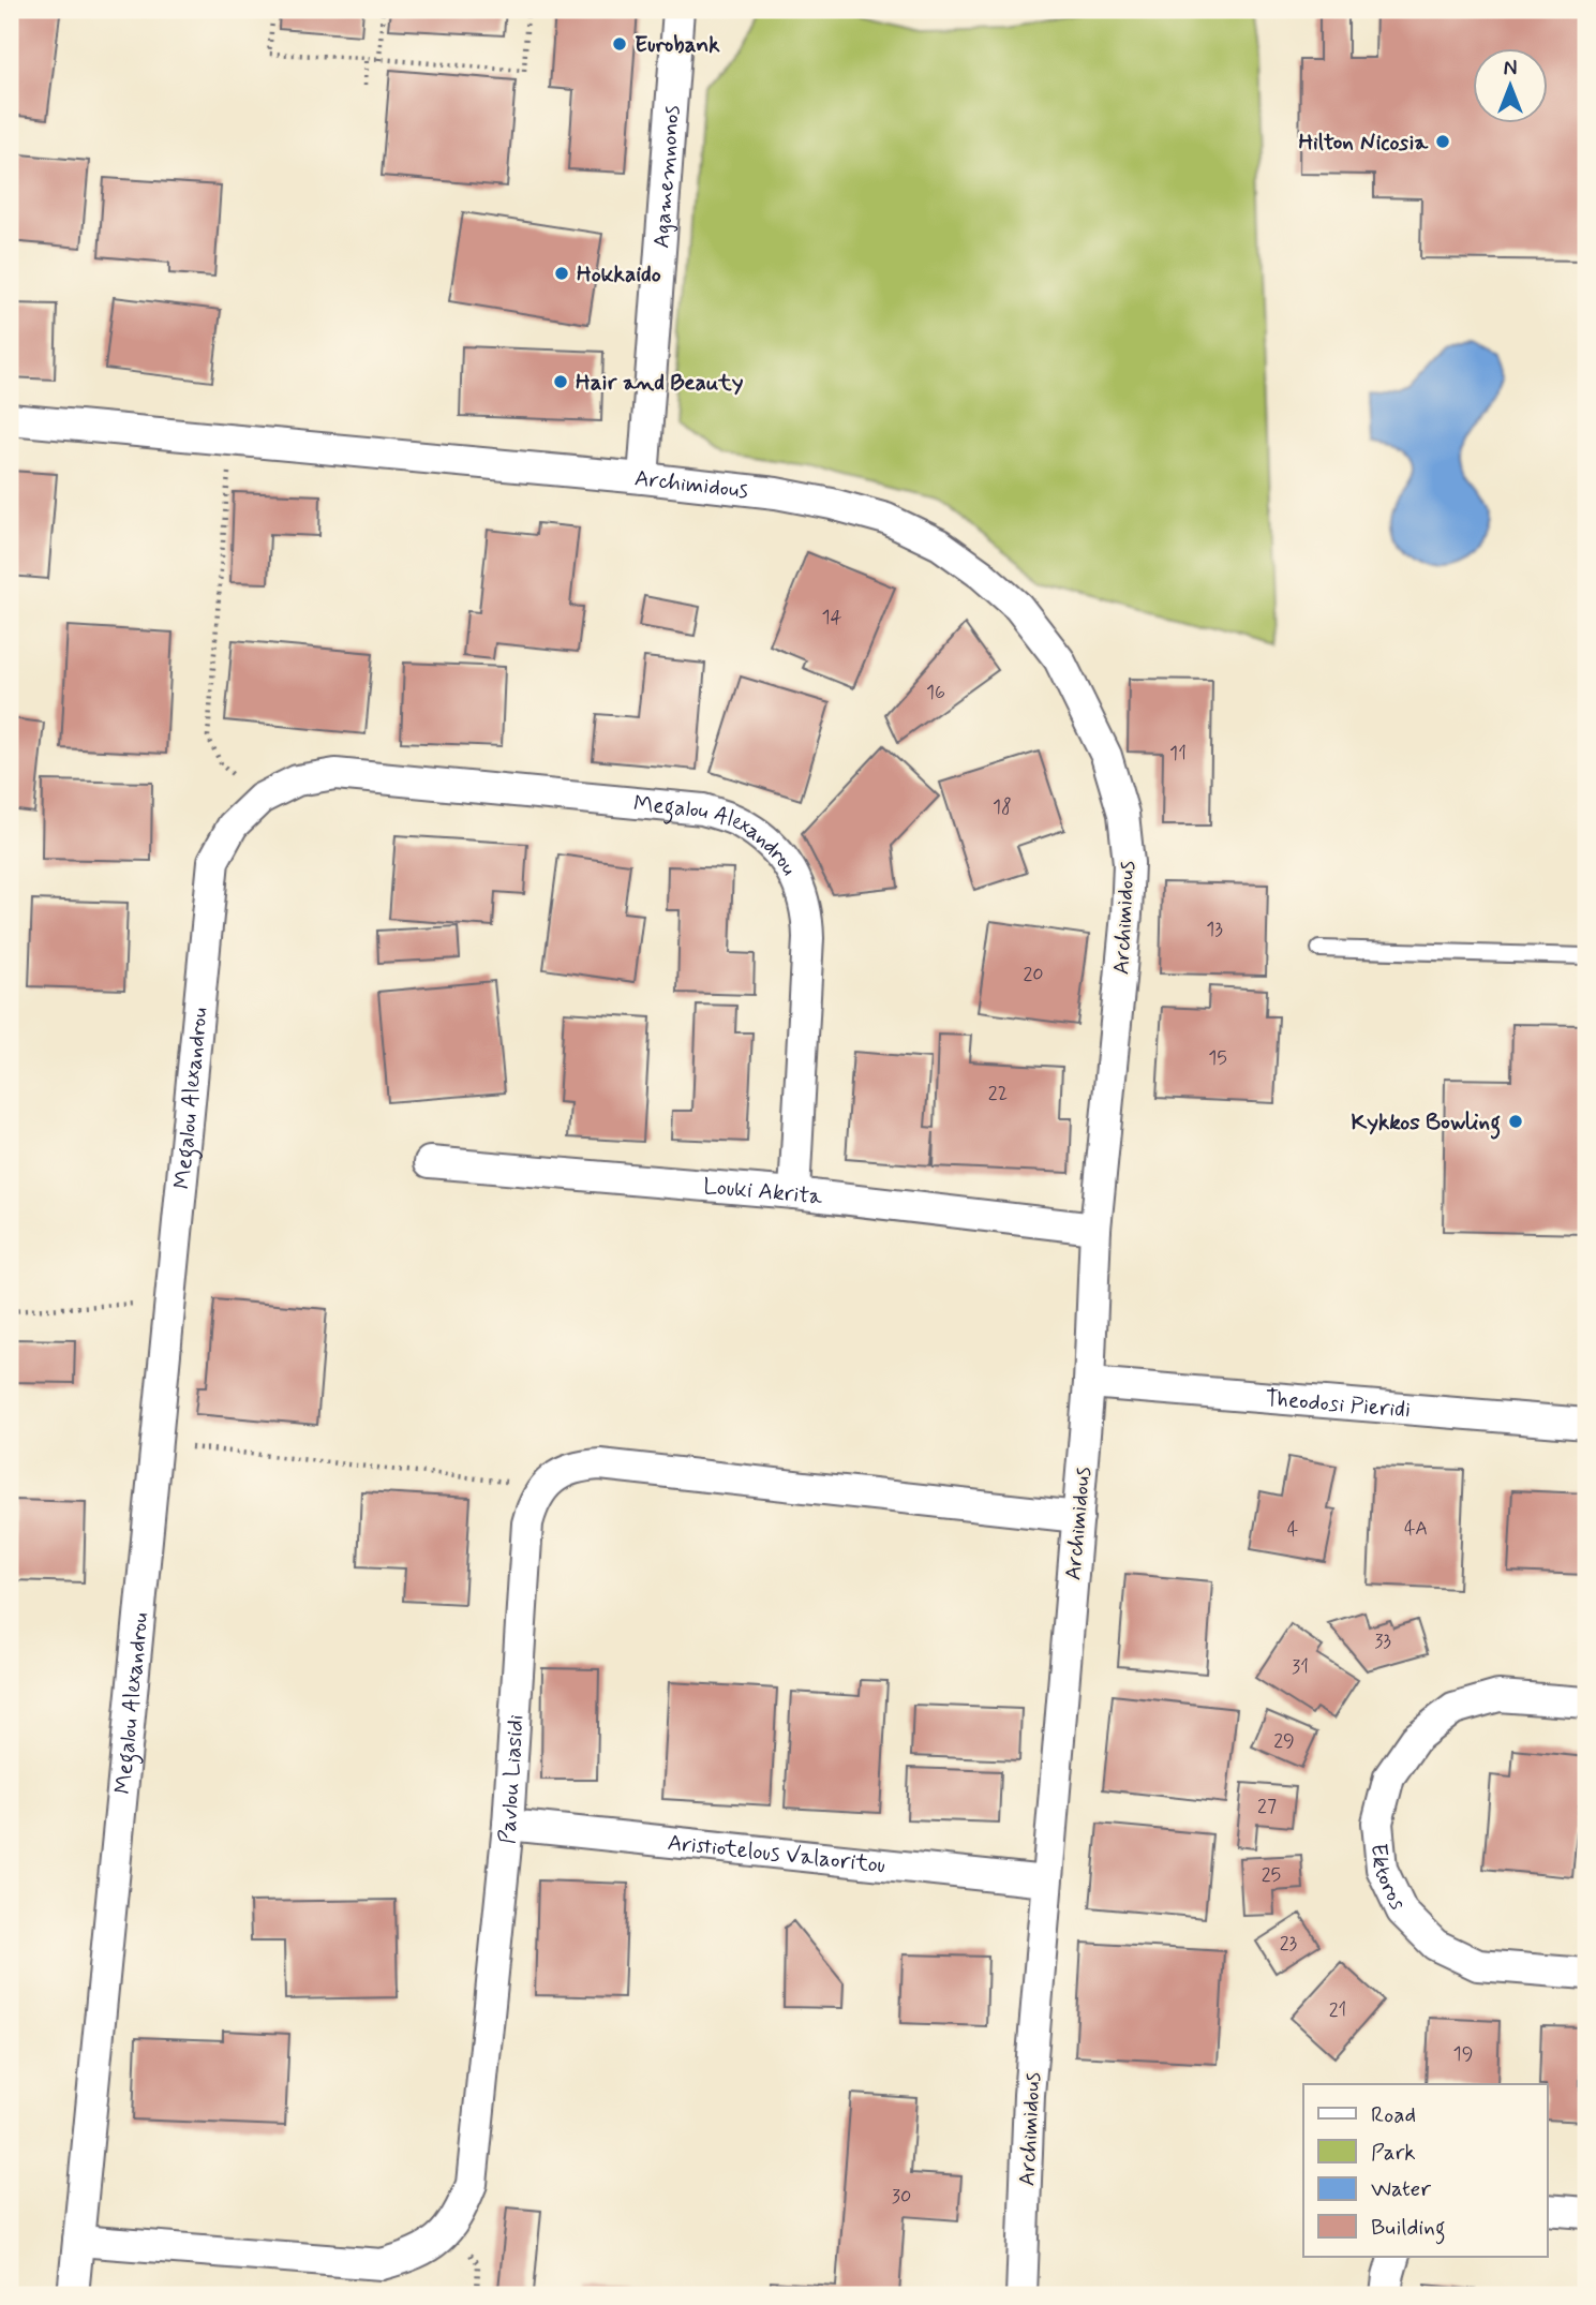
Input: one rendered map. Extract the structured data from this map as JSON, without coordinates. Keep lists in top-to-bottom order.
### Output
{
  "streets": {
    "street": [
      "Agamemnonos",
      "Archimidous",
      "Megalou Alexandrou",
      "Louki Akrita",
      "Theodosi Pieridi",
      "Pavlou Liasidi",
      "Aristiotelous Valaoritou",
      "Ektoros"
    ]
  },
  "crossings": [
    ["Agamemnonos", "Archimidous"],
    ["Archimidous", "Louki Akrita"],
    ["Archimidous", "Theodosi Pieridi"],
    ["Archimidous", "Aristiotelous Valaoritou"],
    ["Megalou Alexandrou", "Louki Akrita"],
    ["Megalou Alexandrou", "Pavlou Liasidi"],
    ["Pavlou Liasidi", "Aristiotelous Valaoritou"]
  ],
  "places": [
    "Eurobank",
    "Hilton Nicosia",
    "Hokkaido",
    "Hair and Beauty",
    "Kykkos Bowling"
  ],
  "house_numbers": [
    "14",
    "16",
    "11",
    "18",
    "13",
    "20",
    "15",
    "22",
    "4A",
    "4",
    "33",
    "31",
    "29",
    "27",
    "25",
    "23",
    "21",
    "19",
    "30"
  ],
  "legend": [
    "Road",
    "Park",
    "Water",
    "Building"
  ],
  "north": "top"
}
